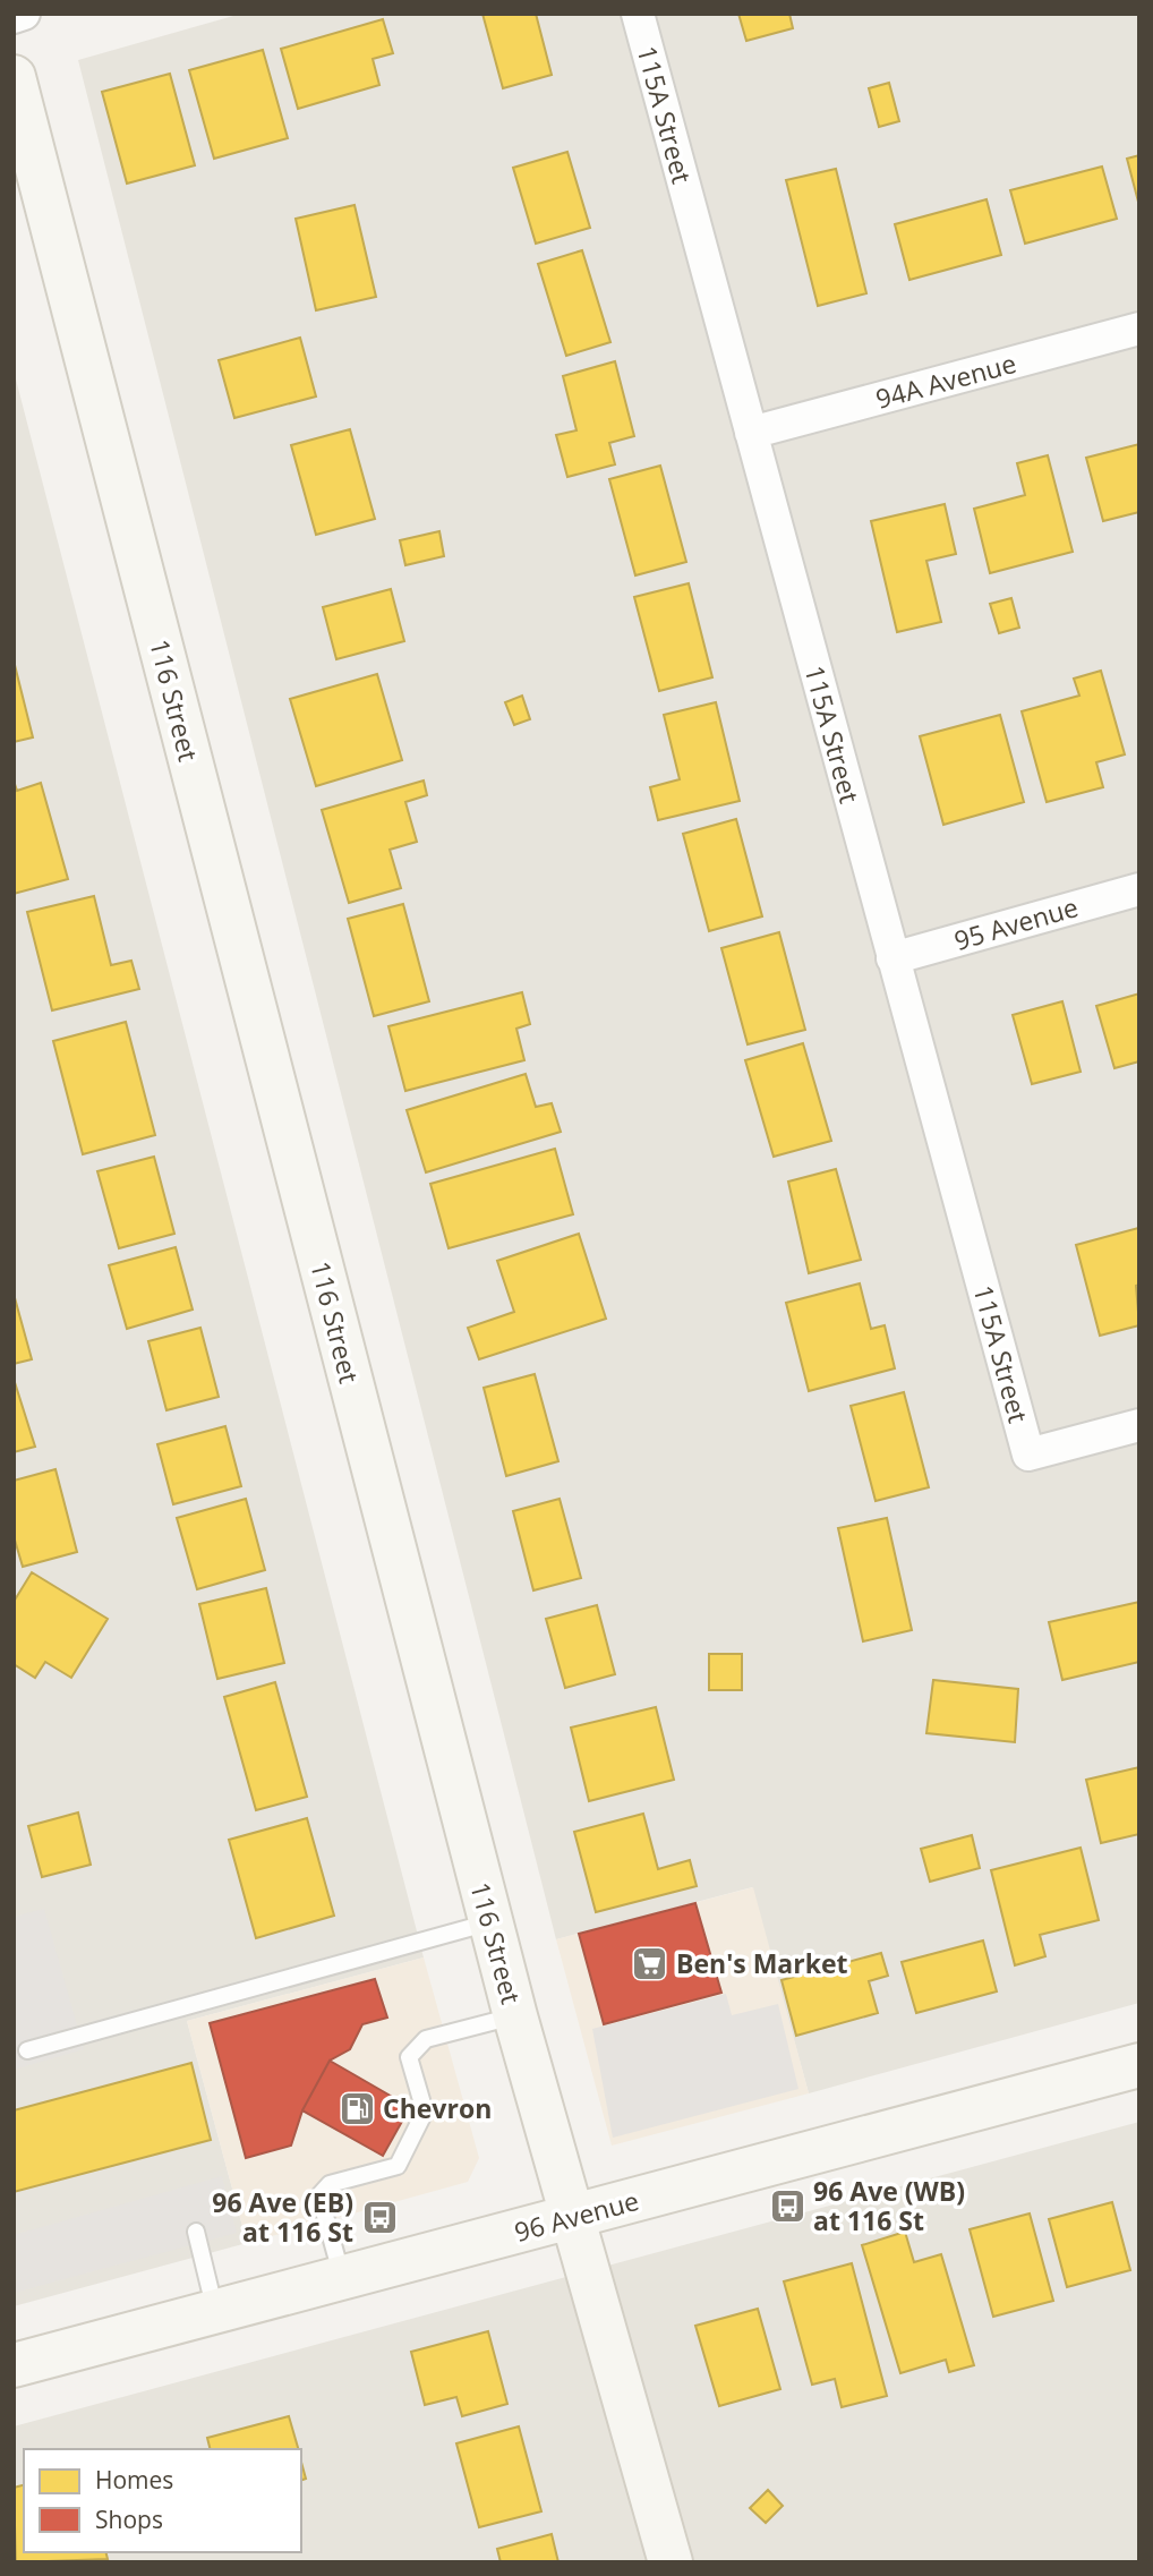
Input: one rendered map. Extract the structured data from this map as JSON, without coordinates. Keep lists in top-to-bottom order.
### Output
{
  "streets": {
    "street": [
      "115A Street",
      "94A Avenue",
      "116 Street",
      "95 Avenue",
      "96 Avenue"
    ]
  },
  "crossings": [
    ["115A Street", "94A Avenue"],
    ["115A Street", "95 Avenue"],
    ["116 Street", "96 Avenue"]
  ],
  "places": {
    "supermarket": ["Ben's Market"],
    "fuel station": ["Chevron"],
    "bus stop": ["96 Ave (WB) at 116 St", "96 Ave (EB) at 116 St"]
  },
  "legend": ["Homes", "Shops"]
}
